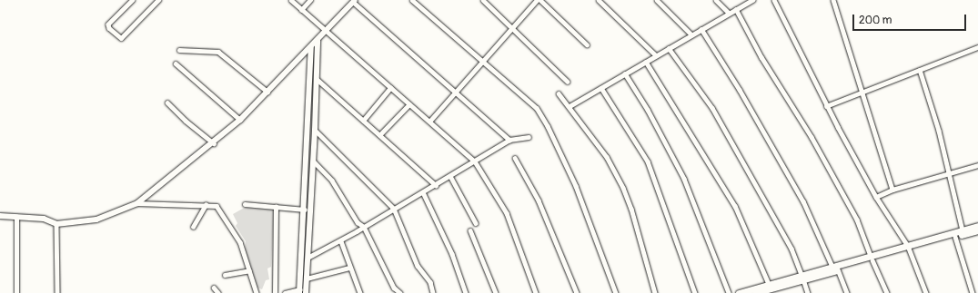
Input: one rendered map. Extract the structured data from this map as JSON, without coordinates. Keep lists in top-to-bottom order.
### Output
{
  "scale_bar": "200 m"
}
